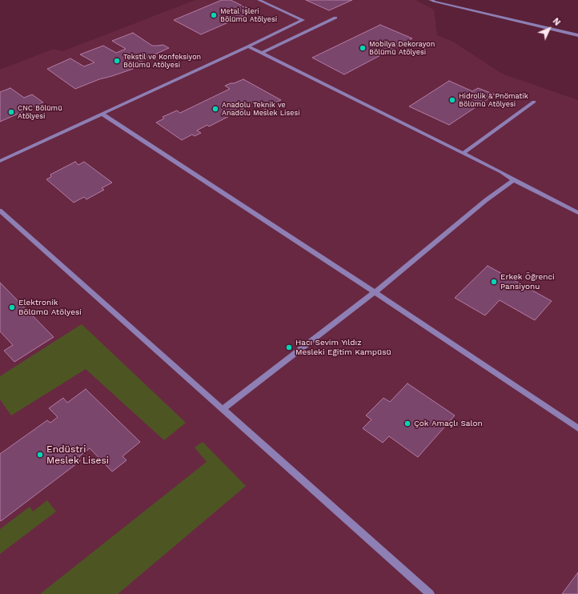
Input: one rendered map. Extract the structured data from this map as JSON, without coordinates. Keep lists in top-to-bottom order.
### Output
{
  "places": [
    "Metal İşleri Bölümü Atölyesi",
    "Mobilya Dekorayon Bölümü Atölyesi",
    "Tekstil ve Konfeksiyon Bölümü Atölyesi",
    "Hidrolik & Pnömatik Bölümü Atölyesi",
    "Anadolu Teknik ve Anadolu Meslek Lisesi",
    "CNC Bölümü Atölyesi",
    "Erkek Öğrenci Pansiyonu",
    "Elektronik Bölümü Atölyesi",
    "Hacı Sevim Yıldız Mesleki Eğitim Kampüsü",
    "Çok Amaçlı Salon",
    "Endüstri Meslek Lisesi"
  ],
  "north": "top right"
}
